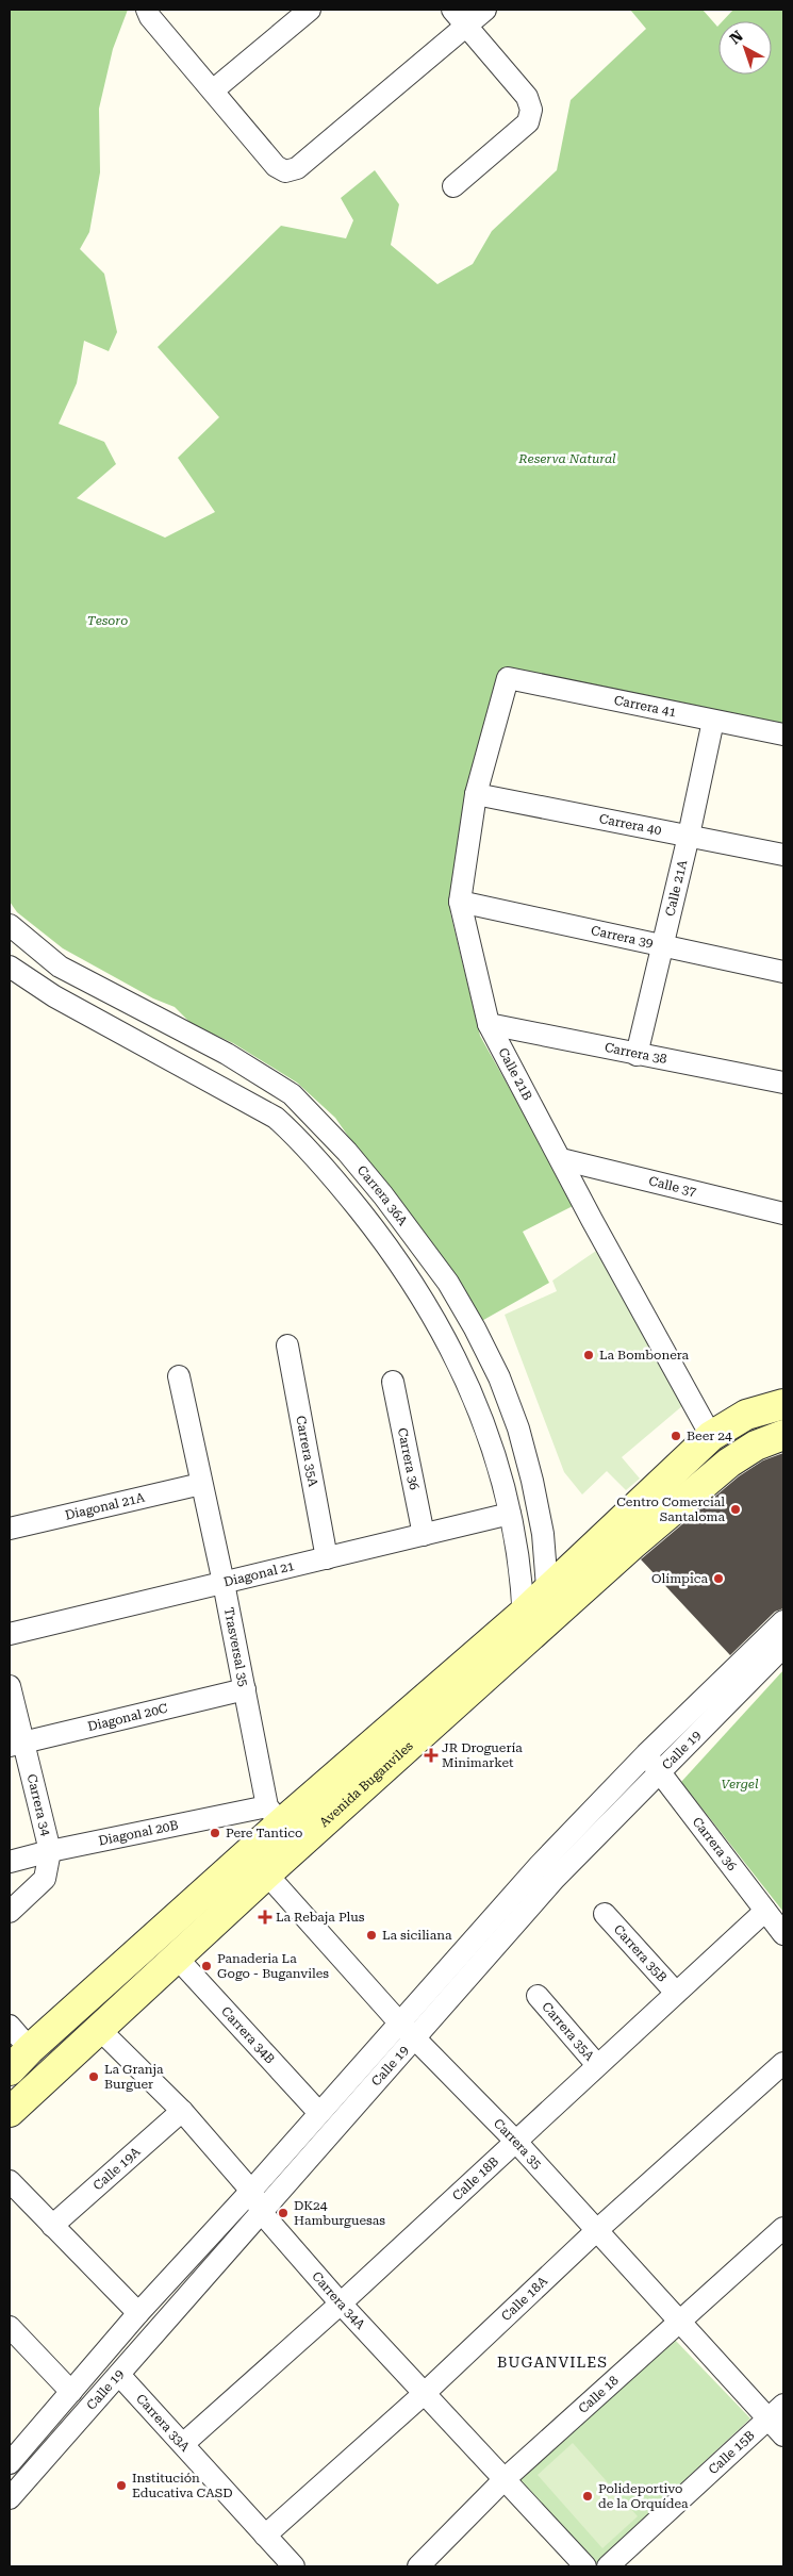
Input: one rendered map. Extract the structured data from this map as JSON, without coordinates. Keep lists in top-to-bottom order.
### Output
{
  "streets": {
    "main road": ["Avenida Buganviles"],
    "street": [
      "Carrera 41",
      "Carrera 40",
      "Calle 21A",
      "Carrera 39",
      "Carrera 38",
      "Calle 21B",
      "Calle 37",
      "Carrera 36A",
      "Carrera 35A",
      "Carrera 36",
      "Diagonal 21A",
      "Diagonal 21",
      "Trasversal 35",
      "Diagonal 20C",
      "Calle 19",
      "Carrera 34",
      "Diagonal 20B",
      "Carrera 35B",
      "Carrera 34B",
      "Carrera 35",
      "Calle 19A",
      "Calle 18B",
      "Calle 18A",
      "Carrera 34A",
      "Calle 18",
      "Carrera 33A",
      "Calle 15B"
    ]
  },
  "crossings": [
    ["Carrera 41", "Calle 21A"],
    ["Carrera 41", "Calle 21B"],
    ["Carrera 40", "Calle 21A"],
    ["Carrera 40", "Calle 21B"],
    ["Calle 21A", "Carrera 39"],
    ["Calle 21A", "Carrera 38"],
    ["Carrera 39", "Calle 21B"],
    ["Carrera 38", "Calle 21B"],
    ["Calle 21B", "Calle 37"],
    ["Calle 21B", "Avenida Buganviles"],
    ["Carrera 36A", "Diagonal 21"],
    ["Carrera 36A", "Avenida Buganviles"],
    ["Carrera 35A", "Diagonal 21"],
    ["Carrera 35A", "Calle 18B"],
    ["Carrera 36", "Diagonal 21"],
    ["Carrera 36", "Calle 19"],
    ["Carrera 36", "Calle 18B"],
    ["Diagonal 21A", "Trasversal 35"],
    ["Diagonal 21", "Trasversal 35"],
    ["Trasversal 35", "Diagonal 20C"],
    ["Trasversal 35", "Avenida Buganviles"],
    ["Trasversal 35", "Diagonal 20B"],
    ["Diagonal 20C", "Carrera 34"],
    ["Calle 19", "Carrera 34B"],
    ["Calle 19", "Carrera 35"],
    ["Calle 19", "Carrera 34A"],
    ["Calle 19", "Carrera 33A"],
    ["Avenida Buganviles", "Diagonal 20B"],
    ["Avenida Buganviles", "Carrera 34B"],
    ["Avenida Buganviles", "Carrera 35"],
    ["Avenida Buganviles", "Carrera 34A"],
    ["Carrera 34", "Diagonal 20B"],
    ["Carrera 35B", "Calle 18B"],
    ["Carrera 35", "Calle 18B"],
    ["Carrera 35", "Calle 18A"],
    ["Carrera 35", "Calle 18"],
    ["Carrera 35", "Calle 15B"],
    ["Calle 19A", "Carrera 34A"],
    ["Calle 18B", "Carrera 34A"],
    ["Calle 18B", "Carrera 33A"],
    ["Calle 18A", "Carrera 34A"],
    ["Calle 18A", "Carrera 33A"],
    ["Carrera 34A", "Calle 18"]
  ],
  "districts": ["BUGANVILES"],
  "parks": ["Reserva Natural", "Tesoro", "Vergel"],
  "places": {
    "other": [
      "La Bombonera",
      "Beer 24",
      "Centro Comercial Santaloma",
      "Olímpica",
      "Pere Tantico",
      "La siciliana",
      "Panaderia La Gogo - Buganviles",
      "La Granja Burguer",
      "DK24 Hamburguesas",
      "Institución Educativa CASD",
      "Polideportivo de la Orquídea"
    ],
    "health": ["JR Droguería Minimarket", "La Rebaja Plus"]
  },
  "north": "top left"
}
